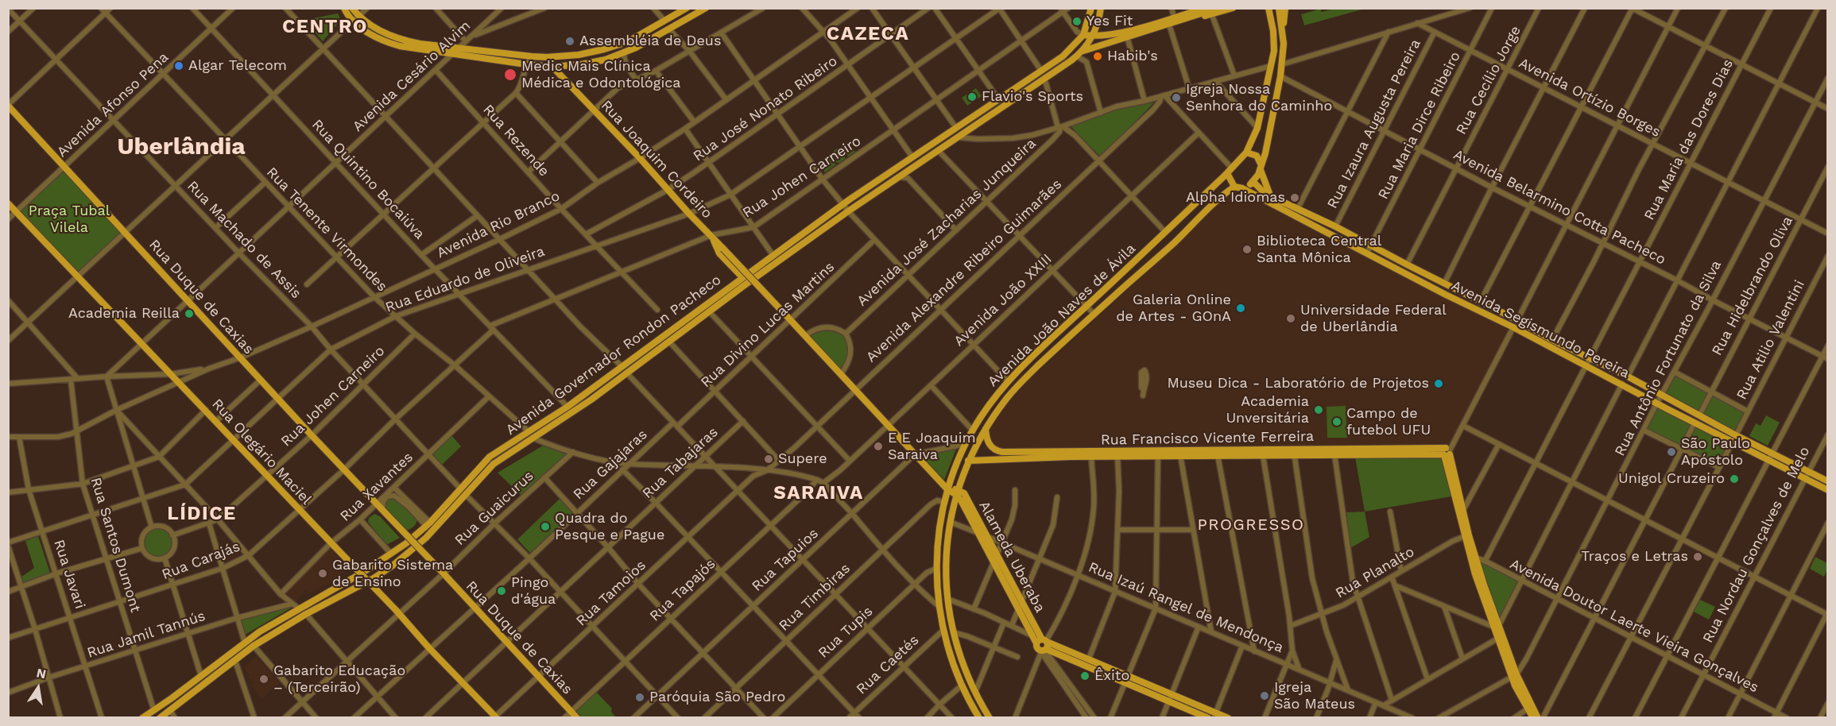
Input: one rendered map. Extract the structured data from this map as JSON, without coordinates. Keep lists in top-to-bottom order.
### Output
{
  "streets": {
    "main road": [
      "Rua Joaquim Cordeiro",
      "Rua Duque de Caxias",
      "Avenida João Naves de Ávila",
      "Avenida Segismundo Pereira",
      "Avenida Governador Rondon Pacheco",
      "Rua Francisco Vicente Ferreira",
      "Rua Olegário Maciel",
      "Alameda Uberaba"
    ],
    "street": [
      "Avenida Cesário Alvim",
      "Rua Cecílio Jorge",
      "Avenida Ortízio Borges",
      "Avenida Afonso Pena",
      "Rua José Nonato Ribeiro",
      "Rua Izaura Augusta Pereira",
      "Rua Maria Dirce Ribeiro",
      "Rua Maria das Dores Dias",
      "Rua Rezende",
      "Rua Johen Carneiro",
      "Rua Quintino Bocaiúva",
      "Avenida Belarmino Cotta Pacheco",
      "Avenida José Zacharias Junqueira",
      "Avenida Rio Branco",
      "Rua Tenente Virmondes",
      "Rua Machado de Assis",
      "Avenida Alexandre Ribeiro Guimarães",
      "Rua Eduardo de Oliveira",
      "Rua Hidelbrando Oliva",
      "Avenida João XXIII",
      "Rua Divino Lucas Martins",
      "Rua Atilio Valentini",
      "Rua Antônio Fortunato da Silva",
      "Rua Tabajaras",
      "Rua Gajajaras",
      "Rua Xavantes",
      "Rua Guaicurus",
      "Rua Santos Dumont",
      "Rua Nordau Gonçalves de Melo",
      "Rua Tapuios",
      "Rua Carajás",
      "Rua Planalto",
      "Rua Javari",
      "Rua Tapajós",
      "Rua Tamoios",
      "Rua Timbiras",
      "Rua Izaú Rangel de Mendonça",
      "Avenida Doutor Laerte Vieira Gonçalves",
      "Rua Tupis",
      "Rua Jamil Tannús",
      "Rua Caetés"
    ]
  },
  "crossings": [
    ["Avenida Cesário Alvim", "Rua Rezende"],
    ["Avenida Cesário Alvim", "Rua Quintino Bocaiúva"],
    ["Avenida Cesário Alvim", "Rua Tenente Virmondes"],
    ["Avenida Cesário Alvim", "Rua Machado de Assis"],
    ["Avenida Cesário Alvim", "Rua Duque de Caxias"],
    ["Avenida Cesário Alvim", "Rua Olegário Maciel"],
    ["Rua Cecílio Jorge", "Avenida Ortízio Borges"],
    ["Rua Cecílio Jorge", "Avenida Belarmino Cotta Pacheco"],
    ["Rua Cecílio Jorge", "Avenida Segismundo Pereira"],
    ["Avenida Ortízio Borges", "Rua Izaura Augusta Pereira"],
    ["Avenida Ortízio Borges", "Rua Maria Dirce Ribeiro"],
    ["Avenida Ortízio Borges", "Rua Maria das Dores Dias"],
    ["Avenida Ortízio Borges", "Rua Hidelbrando Oliva"],
    ["Avenida Ortízio Borges", "Rua Antônio Fortunato da Silva"],
    ["Avenida Afonso Pena", "Rua Quintino Bocaiúva"],
    ["Avenida Afonso Pena", "Rua Tenente Virmondes"],
    ["Avenida Afonso Pena", "Rua Machado de Assis"],
    ["Avenida Afonso Pena", "Rua Duque de Caxias"],
    ["Avenida Afonso Pena", "Rua Olegário Maciel"],
    ["Rua José Nonato Ribeiro", "Rua Rezende"],
    ["Rua José Nonato Ribeiro", "Rua Joaquim Cordeiro"],
    ["Rua Izaura Augusta Pereira", "Avenida Belarmino Cotta Pacheco"],
    ["Rua Izaura Augusta Pereira", "Avenida Segismundo Pereira"],
    ["Rua Maria Dirce Ribeiro", "Avenida Belarmino Cotta Pacheco"],
    ["Rua Maria Dirce Ribeiro", "Avenida Segismundo Pereira"],
    ["Rua Maria das Dores Dias", "Avenida Belarmino Cotta Pacheco"],
    ["Rua Maria das Dores Dias", "Avenida Segismundo Pereira"],
    ["Rua Maria das Dores Dias", "Avenida Doutor Laerte Vieira Gonçalves"],
    ["Rua Rezende", "Rua Johen Carneiro"],
    ["Rua Rezende", "Avenida Rio Branco"],
    ["Rua Rezende", "Rua Eduardo de Oliveira"],
    ["Rua Joaquim Cordeiro", "Rua Johen Carneiro"],
    ["Rua Joaquim Cordeiro", "Avenida Rio Branco"],
    ["Rua Joaquim Cordeiro", "Avenida Alexandre Ribeiro Guimarães"],
    ["Rua Joaquim Cordeiro", "Rua Eduardo de Oliveira"],
    ["Rua Joaquim Cordeiro", "Avenida João XXIII"],
    ["Rua Joaquim Cordeiro", "Avenida João Naves de Ávila"],
    ["Rua Joaquim Cordeiro", "Rua Divino Lucas Martins"],
    ["Rua Joaquim Cordeiro", "Rua Tapuios"],
    ["Rua Johen Carneiro", "Rua Quintino Bocaiúva"],
    ["Rua Johen Carneiro", "Rua Tenente Virmondes"],
    ["Rua Johen Carneiro", "Rua Machado de Assis"],
    ["Rua Johen Carneiro", "Rua Duque de Caxias"],
    ["Rua Johen Carneiro", "Rua Olegário Maciel"],
    ["Rua Johen Carneiro", "Rua Carajás"],
    ["Rua Quintino Bocaiúva", "Avenida Rio Branco"],
    ["Rua Quintino Bocaiúva", "Rua Eduardo de Oliveira"],
    ["Rua Quintino Bocaiúva", "Avenida Governador Rondon Pacheco"],
    ["Rua Quintino Bocaiúva", "Rua Carajás"],
    ["Avenida Belarmino Cotta Pacheco", "Rua Hidelbrando Oliva"],
    ["Avenida Belarmino Cotta Pacheco", "Rua Atilio Valentini"],
    ["Avenida Belarmino Cotta Pacheco", "Rua Antônio Fortunato da Silva"],
    ["Avenida Rio Branco", "Rua Tenente Virmondes"],
    ["Avenida Rio Branco", "Rua Machado de Assis"],
    ["Avenida Rio Branco", "Rua Duque de Caxias"],
    ["Rua Tenente Virmondes", "Rua Eduardo de Oliveira"],
    ["Rua Tenente Virmondes", "Avenida Governador Rondon Pacheco"],
    ["Rua Tenente Virmondes", "Rua Xavantes"],
    ["Rua Tenente Virmondes", "Rua Carajás"],
    ["Rua Machado de Assis", "Rua Eduardo de Oliveira"],
    ["Rua Machado de Assis", "Avenida Governador Rondon Pacheco"],
    ["Rua Machado de Assis", "Rua Xavantes"],
    ["Rua Machado de Assis", "Rua Carajás"],
    ["Avenida Alexandre Ribeiro Guimarães", "Rua Tamoios"],
    ["Rua Eduardo de Oliveira", "Rua Duque de Caxias"],
    ["Rua Eduardo de Oliveira", "Rua Olegário Maciel"],
    ["Rua Eduardo de Oliveira", "Rua Santos Dumont"],
    ["Rua Eduardo de Oliveira", "Rua Javari"],
    ["Rua Hidelbrando Oliva", "Avenida Segismundo Pereira"],
    ["Rua Duque de Caxias", "Rua Tabajaras"],
    ["Rua Duque de Caxias", "Rua Gajajaras"],
    ["Rua Duque de Caxias", "Rua Xavantes"],
    ["Rua Duque de Caxias", "Rua Guaicurus"],
    ["Rua Duque de Caxias", "Rua Carajás"],
    ["Rua Duque de Caxias", "Rua Tapajós"],
    ["Rua Duque de Caxias", "Rua Tamoios"],
    ["Avenida João Naves de Ávila", "Avenida Segismundo Pereira"],
    ["Avenida João Naves de Ávila", "Rua Francisco Vicente Ferreira"],
    ["Avenida João Naves de Ávila", "Alameda Uberaba"],
    ["Avenida João Naves de Ávila", "Rua Timbiras"],
    ["Avenida João Naves de Ávila", "Rua Izaú Rangel de Mendonça"],
    ["Avenida João Naves de Ávila", "Rua Tupis"],
    ["Avenida João Naves de Ávila", "Rua Caetés"],
    ["Rua Divino Lucas Martins", "Rua Gajajaras"],
    ["Avenida Segismundo Pereira", "Rua Atilio Valentini"],
    ["Avenida Segismundo Pereira", "Rua Antônio Fortunato da Silva"],
    ["Avenida Segismundo Pereira", "Rua Nordau Gonçalves de Melo"],
    ["Rua Atilio Valentini", "Avenida Doutor Laerte Vieira Gonçalves"],
    ["Avenida Governador Rondon Pacheco", "Rua Santos Dumont"],
    ["Rua Antônio Fortunato da Silva", "Avenida Doutor Laerte Vieira Gonçalves"],
    ["Rua Olegário Maciel", "Rua Tabajaras"],
    ["Rua Olegário Maciel", "Rua Gajajaras"],
    ["Rua Olegário Maciel", "Rua Xavantes"],
    ["Rua Olegário Maciel", "Rua Guaicurus"],
    ["Rua Olegário Maciel", "Rua Carajás"],
    ["Rua Olegário Maciel", "Rua Tamoios"],
    ["Rua Santos Dumont", "Rua Carajás"],
    ["Rua Santos Dumont", "Rua Jamil Tannús"],
    ["Rua Nordau Gonçalves de Melo", "Avenida Doutor Laerte Vieira Gonçalves"],
    ["Alameda Uberaba", "Rua Izaú Rangel de Mendonça"],
    ["Rua Carajás", "Rua Javari"],
    ["Rua Javari", "Rua Jamil Tannús"]
  ],
  "districts": [
    "CENTRO",
    "CAZECA",
    "Uberlândia",
    "SARAIVA",
    "LÍDICE",
    "PROGRESSO"
  ],
  "parks": ["Praça Tubal Vilela"],
  "places": [
    "Yes Fit",
    "Assembléia de Deus",
    "Habib's",
    "Algar Telecom",
    "Medic Mais Clínica Médica e Odontológica",
    "Flavio's Sports",
    "Igreja Nossa Senhora do Caminho",
    "Alpha Idiomas",
    "Biblioteca Central Santa Mônica",
    "Galeria Online de Artes - GOnA",
    "Academia Reilla",
    "Universidade Federal de Uberlândia",
    "Museu Dica - Laboratório de Projetos",
    "Academia Unversitária",
    "Campo de futebol UFU",
    "E E Joaquim Saraiva",
    "São Paulo Apóstolo",
    "Supere",
    "Unigol Cruzeiro",
    "Quadra do Pesque e Pague",
    "Traços e Letras",
    "Gabarito Sistema de Ensino",
    "Pingo d'água",
    "Êxito",
    "Gabarito Educação – (Terceirão)",
    "Igreja São Mateus",
    "Paróquia São Pedro"
  ],
  "north": "top"
}
